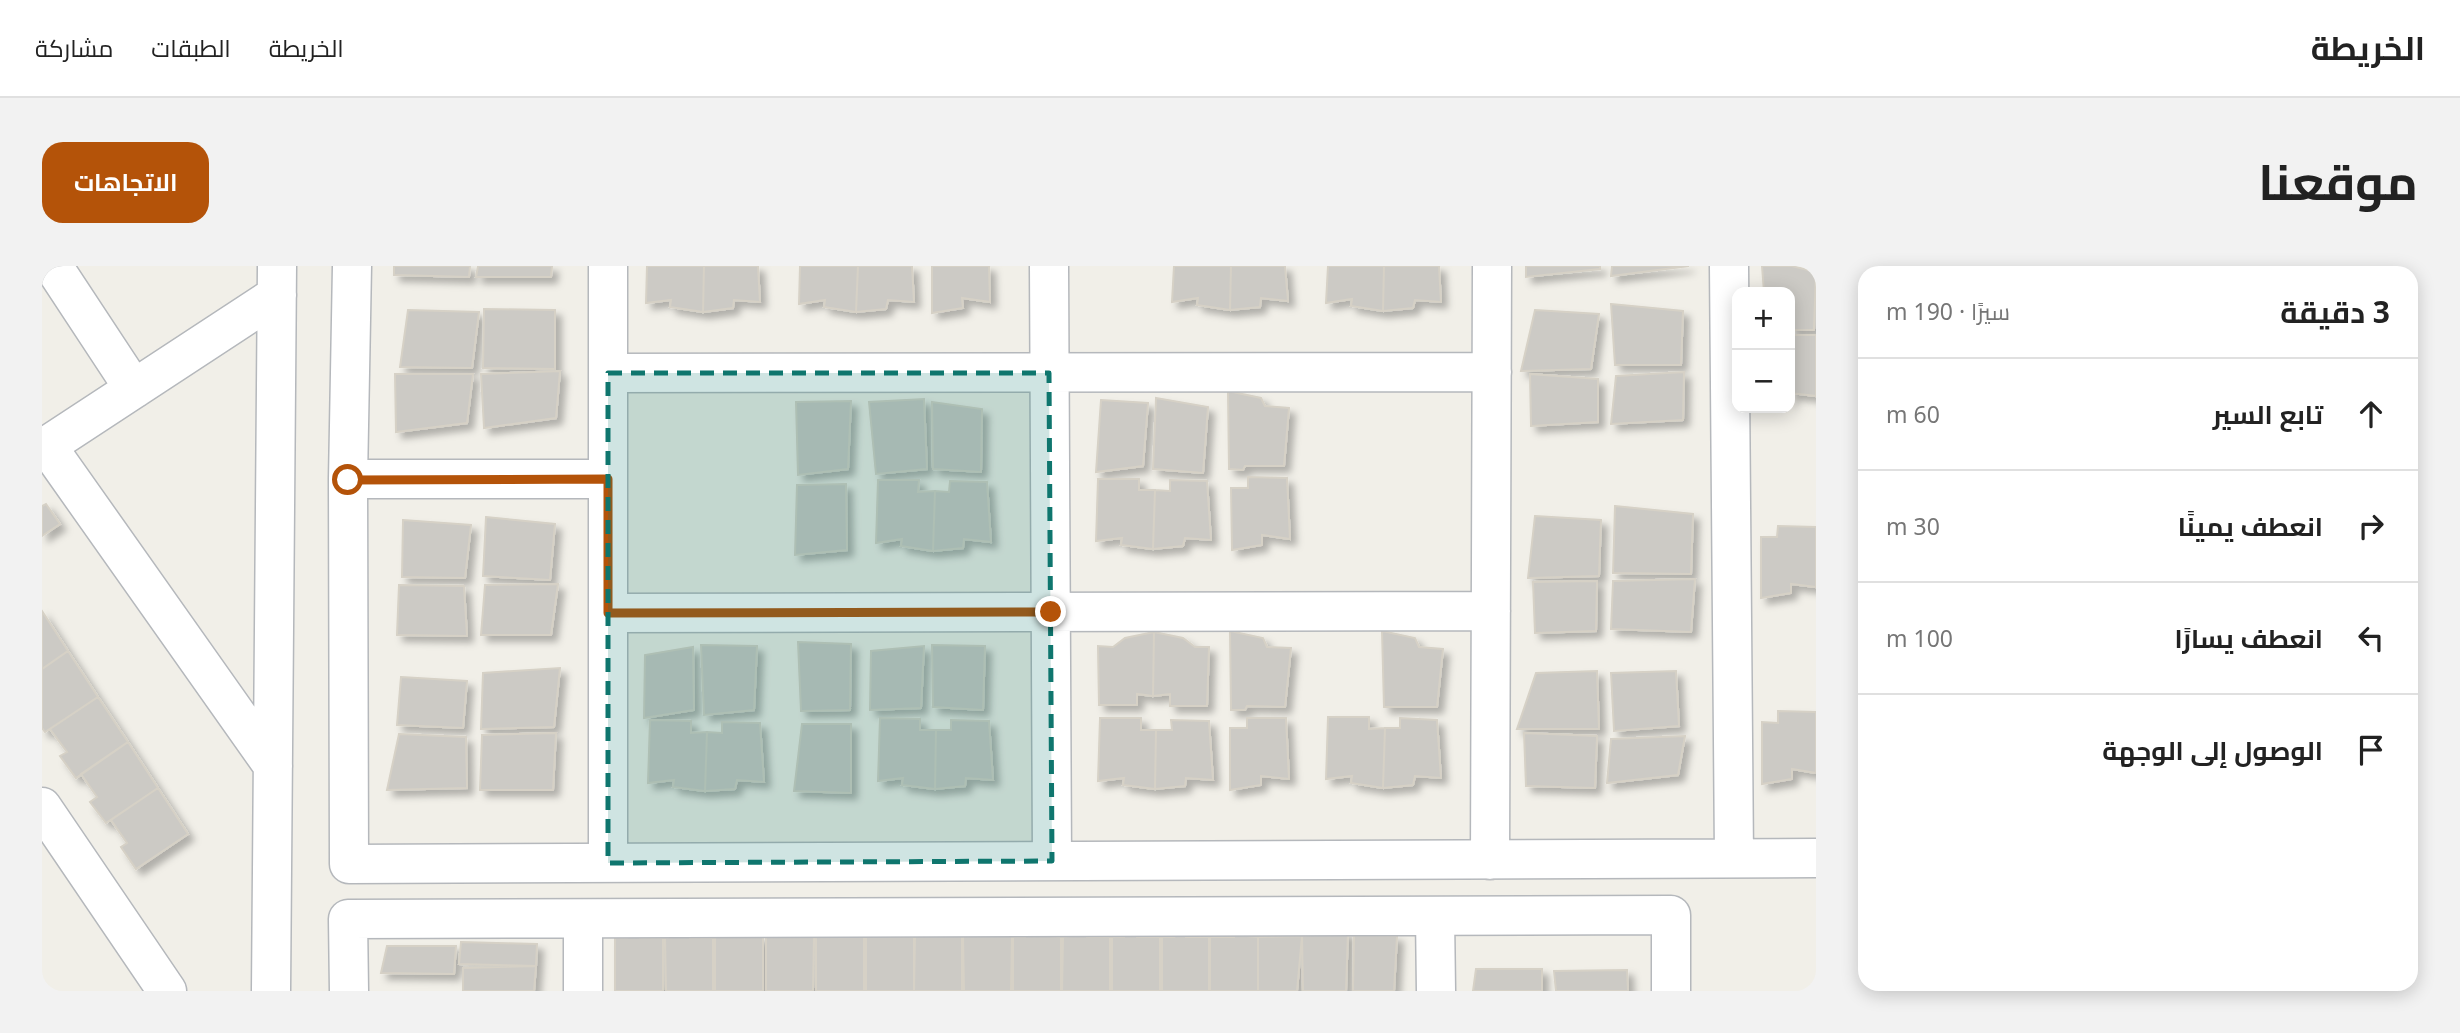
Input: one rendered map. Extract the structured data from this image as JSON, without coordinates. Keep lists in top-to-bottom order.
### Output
{
  "page": {
    "header": "الخريطة",
    "nav": ["الخريطة", "الطبقات", "مشاركة"],
    "title": "موقعنا",
    "buttons": "الاتجاهات",
    "heading": ["3 دقيقة", "سيرًا · 190 m"],
    "map_buttons": ["+", "−"],
    "list": [
      ["تابع السير", "60 m"],
      ["انعطف يمينًا", "30 m"],
      ["انعطف يسارًا", "100 m"],
      "الوصول إلى الوجهة"
    ]
  }
}
